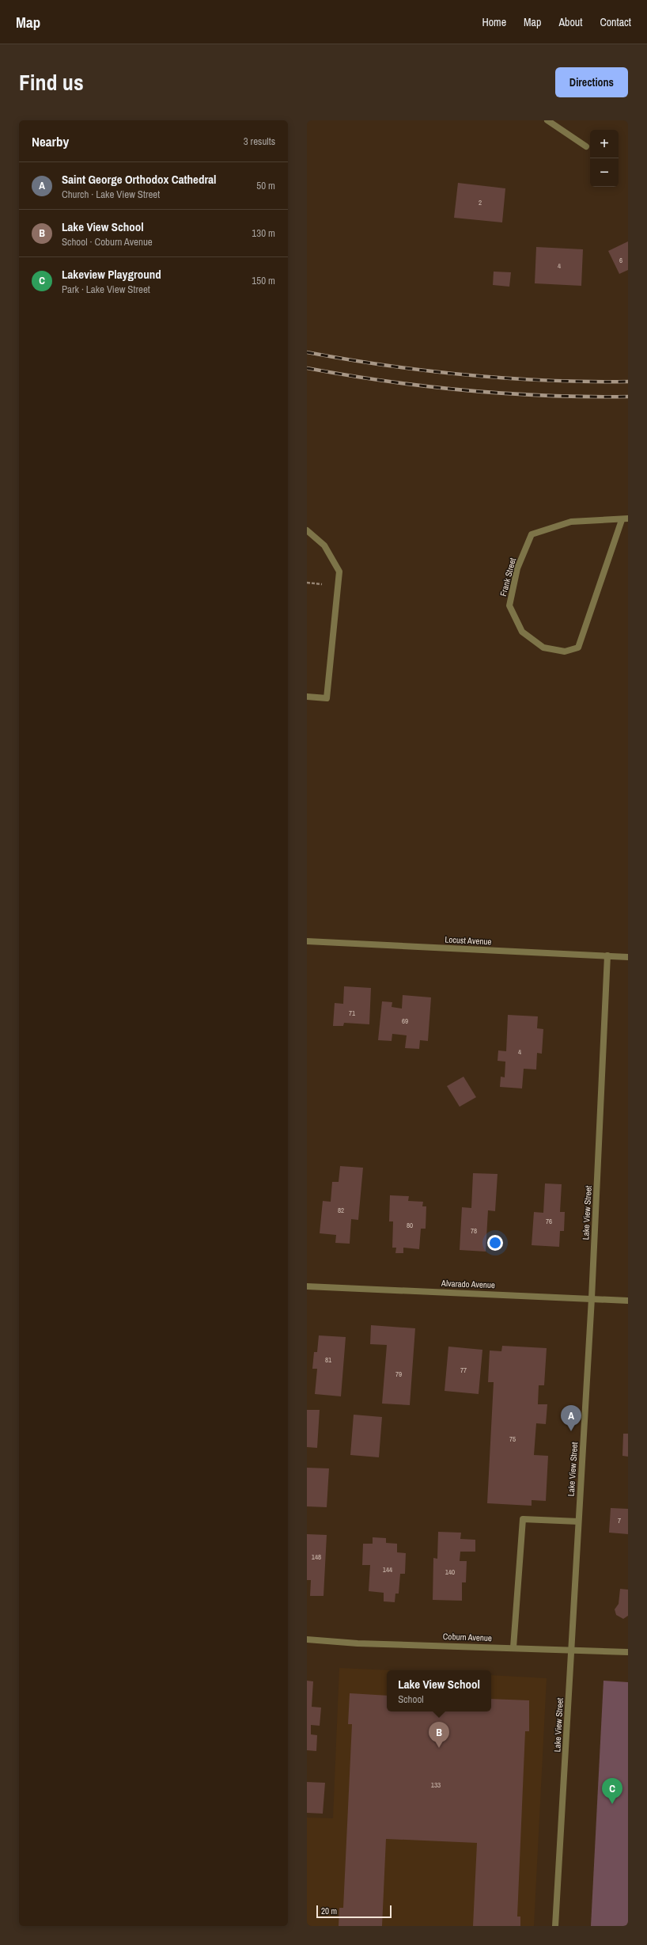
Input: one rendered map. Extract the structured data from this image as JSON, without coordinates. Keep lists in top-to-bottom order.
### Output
{
  "streets": {
    "street": [
      "Frank Street",
      "Locust Avenue",
      "Lake View Street",
      "Alvarado Avenue",
      "Coburn Avenue"
    ]
  },
  "crossings": [
    ["Locust Avenue", "Lake View Street"],
    ["Lake View Street", "Alvarado Avenue"],
    ["Lake View Street", "Coburn Avenue"]
  ],
  "house_numbers": [
    "2",
    "6",
    "4",
    "71",
    "69",
    "4",
    "82",
    "76",
    "80",
    "78",
    "81",
    "77",
    "79",
    "75",
    "7",
    "148",
    "144",
    "140",
    "133"
  ],
  "scale_bar": "20 m",
  "page": {
    "header": "Map",
    "nav": [
      "Home",
      "Map",
      "About",
      "Contact"
    ],
    "title": "Find us",
    "buttons": "Directions",
    "heading": ["Nearby", "3 results"],
    "map_buttons": ["+", "−"],
    "list": [
      {
        "mark": "A",
        "name": "Saint George Orthodox Cathedral",
        "note": "Church · Lake View Street",
        "value": "50 m"
      },
      {
        "mark": "B",
        "name": "Lake View School",
        "note": "School · Coburn Avenue",
        "value": "130 m"
      },
      {
        "mark": "C",
        "name": "Lakeview Playground",
        "note": "Park · Lake View Street",
        "value": "150 m"
      }
    ],
    "pins": ["A", "B", "C"],
    "popup": ["Lake View School", "School"],
    "scale": "20 m"
  }
}
